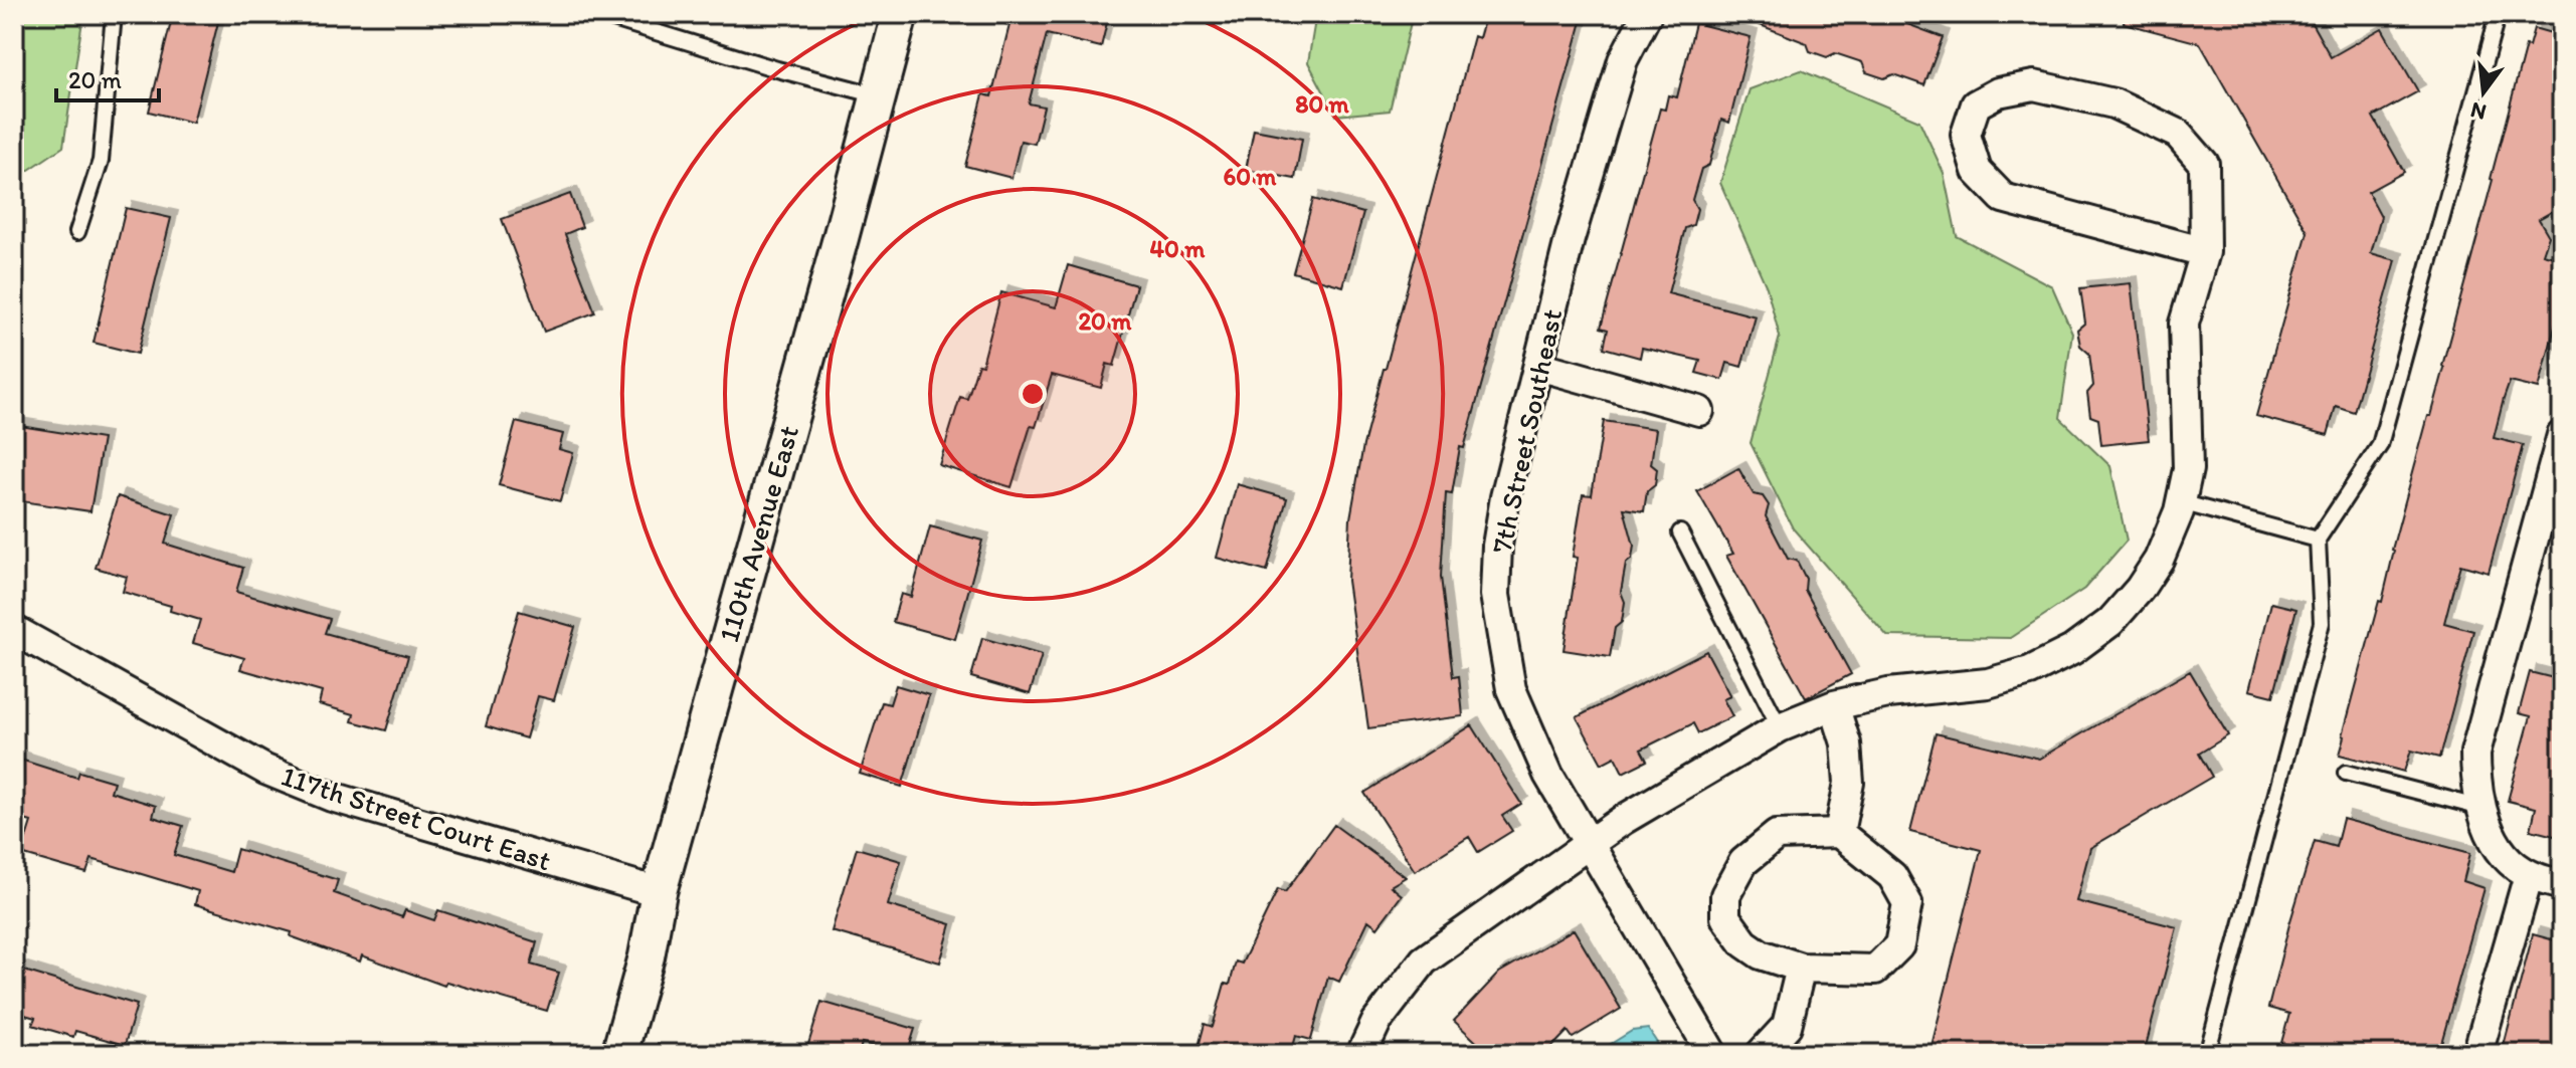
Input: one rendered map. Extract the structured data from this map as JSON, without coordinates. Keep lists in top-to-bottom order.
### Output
{
  "streets": {
    "street": ["7th Street Southeast", "110th Avenue East", "117th Street Court East"]
  },
  "crossings": [
    ["110th Avenue East", "117th Street Court East"]
  ],
  "scale_bar": "20 m",
  "north": "bottom",
  "rings": [
    "80 m",
    "60 m",
    "40 m",
    "20 m"
  ]
}
